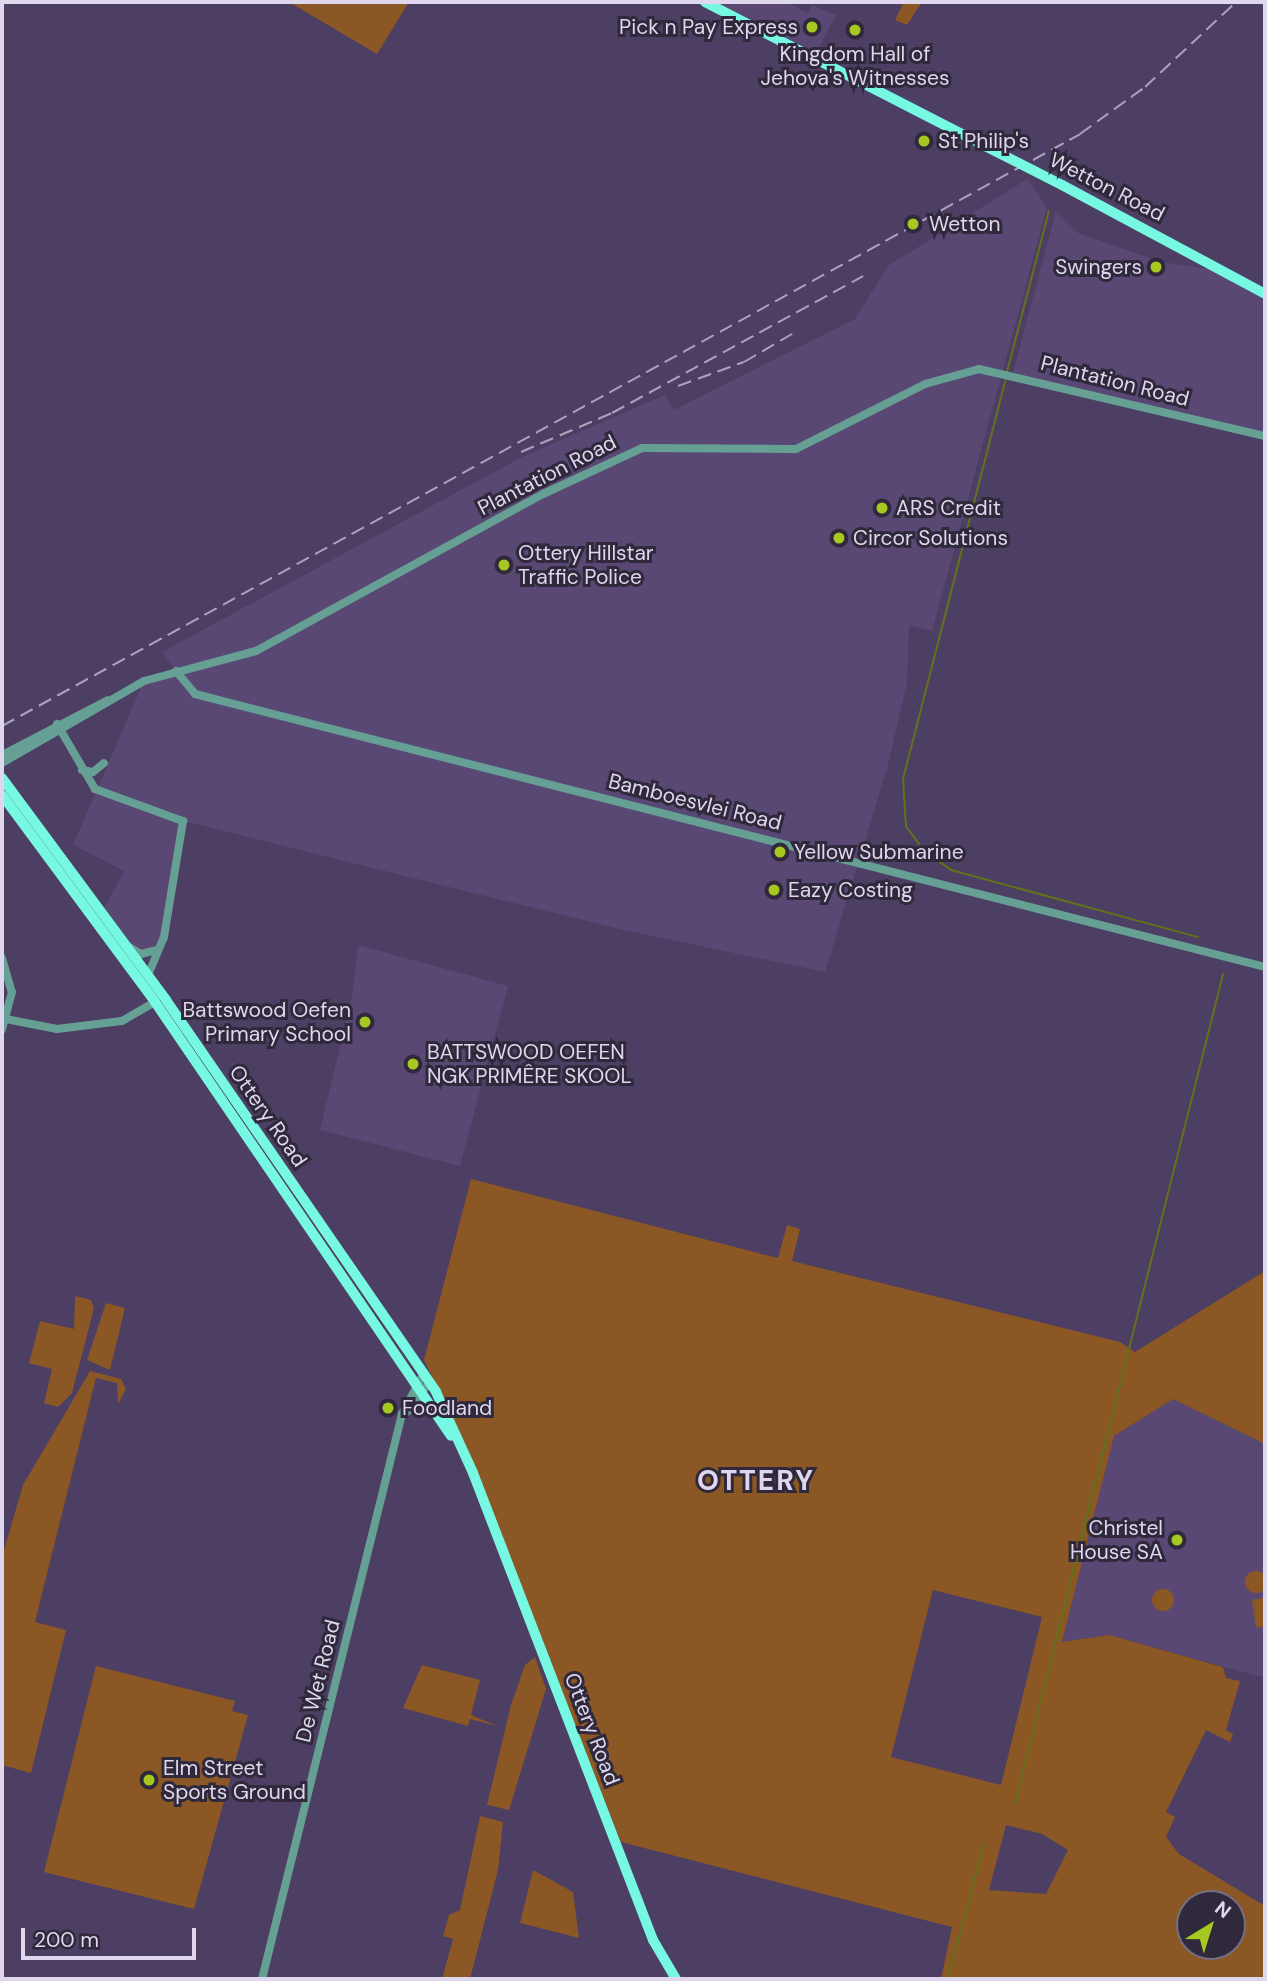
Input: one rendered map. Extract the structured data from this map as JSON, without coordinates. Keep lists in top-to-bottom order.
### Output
{
  "streets": {
    "main road": ["Wetton Road", "Ottery Road"],
    "street": ["Plantation Road", "Bamboesvlei Road", "De Wet Road"]
  },
  "crossings": [
    ["Plantation Road", "Bamboesvlei Road"],
    ["Ottery Road", "De Wet Road"]
  ],
  "districts": ["OTTERY"],
  "places": [
    "Pick n Pay Express",
    "Kingdom Hall of Jehova's Witnesses",
    "St Philip's",
    "Wetton",
    "Swingers",
    "ARS Credit",
    "Circor Solutions",
    "Ottery Hillstar Traffic Police",
    "Yellow Submarine",
    "Eazy Costing",
    "Battswood Oefen Primary School",
    "BATTSWOOD OEFEN NGK PRIMÊRE SKOOL",
    "Foodland",
    "Christel House SA",
    "Elm Street Sports Ground"
  ],
  "scale_bar": "200 m",
  "north": "top right"
}
